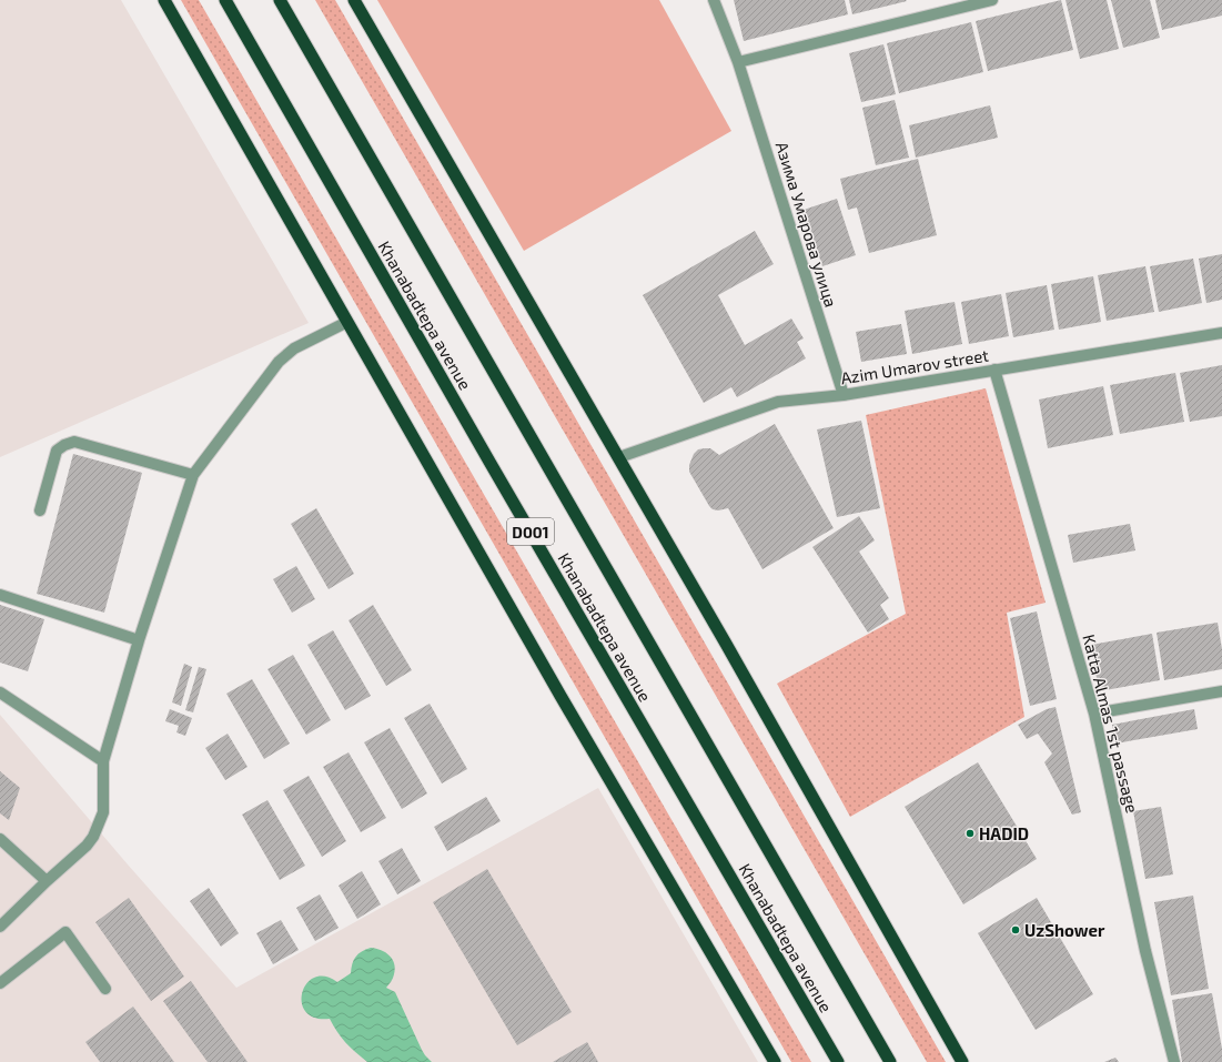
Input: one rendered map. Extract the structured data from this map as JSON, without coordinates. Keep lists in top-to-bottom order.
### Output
{
  "streets": {
    "highway": ["Khanabadtepa avenue", "D001"],
    "street": ["Азима Умарова улица", "Azim Umarov street", "Katta Almas 1st passage"]
  },
  "crossings": [
    ["Азима Умарова улица", "Azim Umarov street"],
    ["Azim Umarov street", "Katta Almas 1st passage"]
  ],
  "places": ["HADID", "UzShower"]
}
